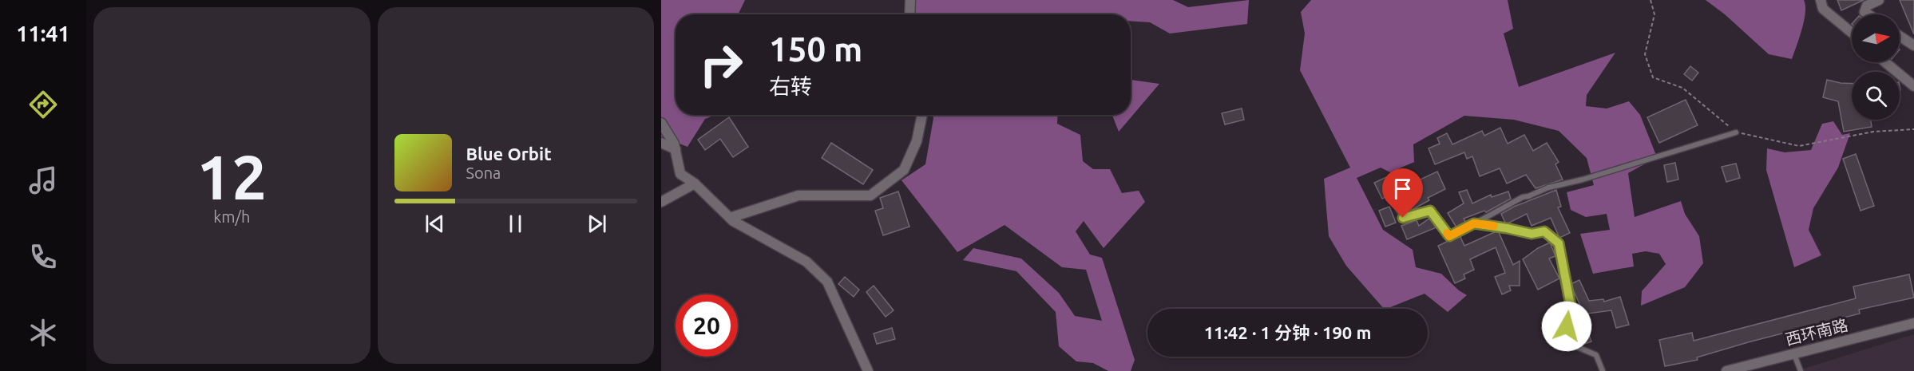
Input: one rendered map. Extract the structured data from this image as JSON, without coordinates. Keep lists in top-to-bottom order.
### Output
{
  "streets": {
    "street": ["西环南路"]
  },
  "north": "right",
  "page": {
    "tabs": "11:41",
    "tile": ["12", "km/h"],
    "turn": ["150 m", "右转"],
    "song": ["Blue Orbit", "Sona"],
    "limit": "20",
    "trip": "11:42 · 1 分钟 · 190 m"
  }
}
